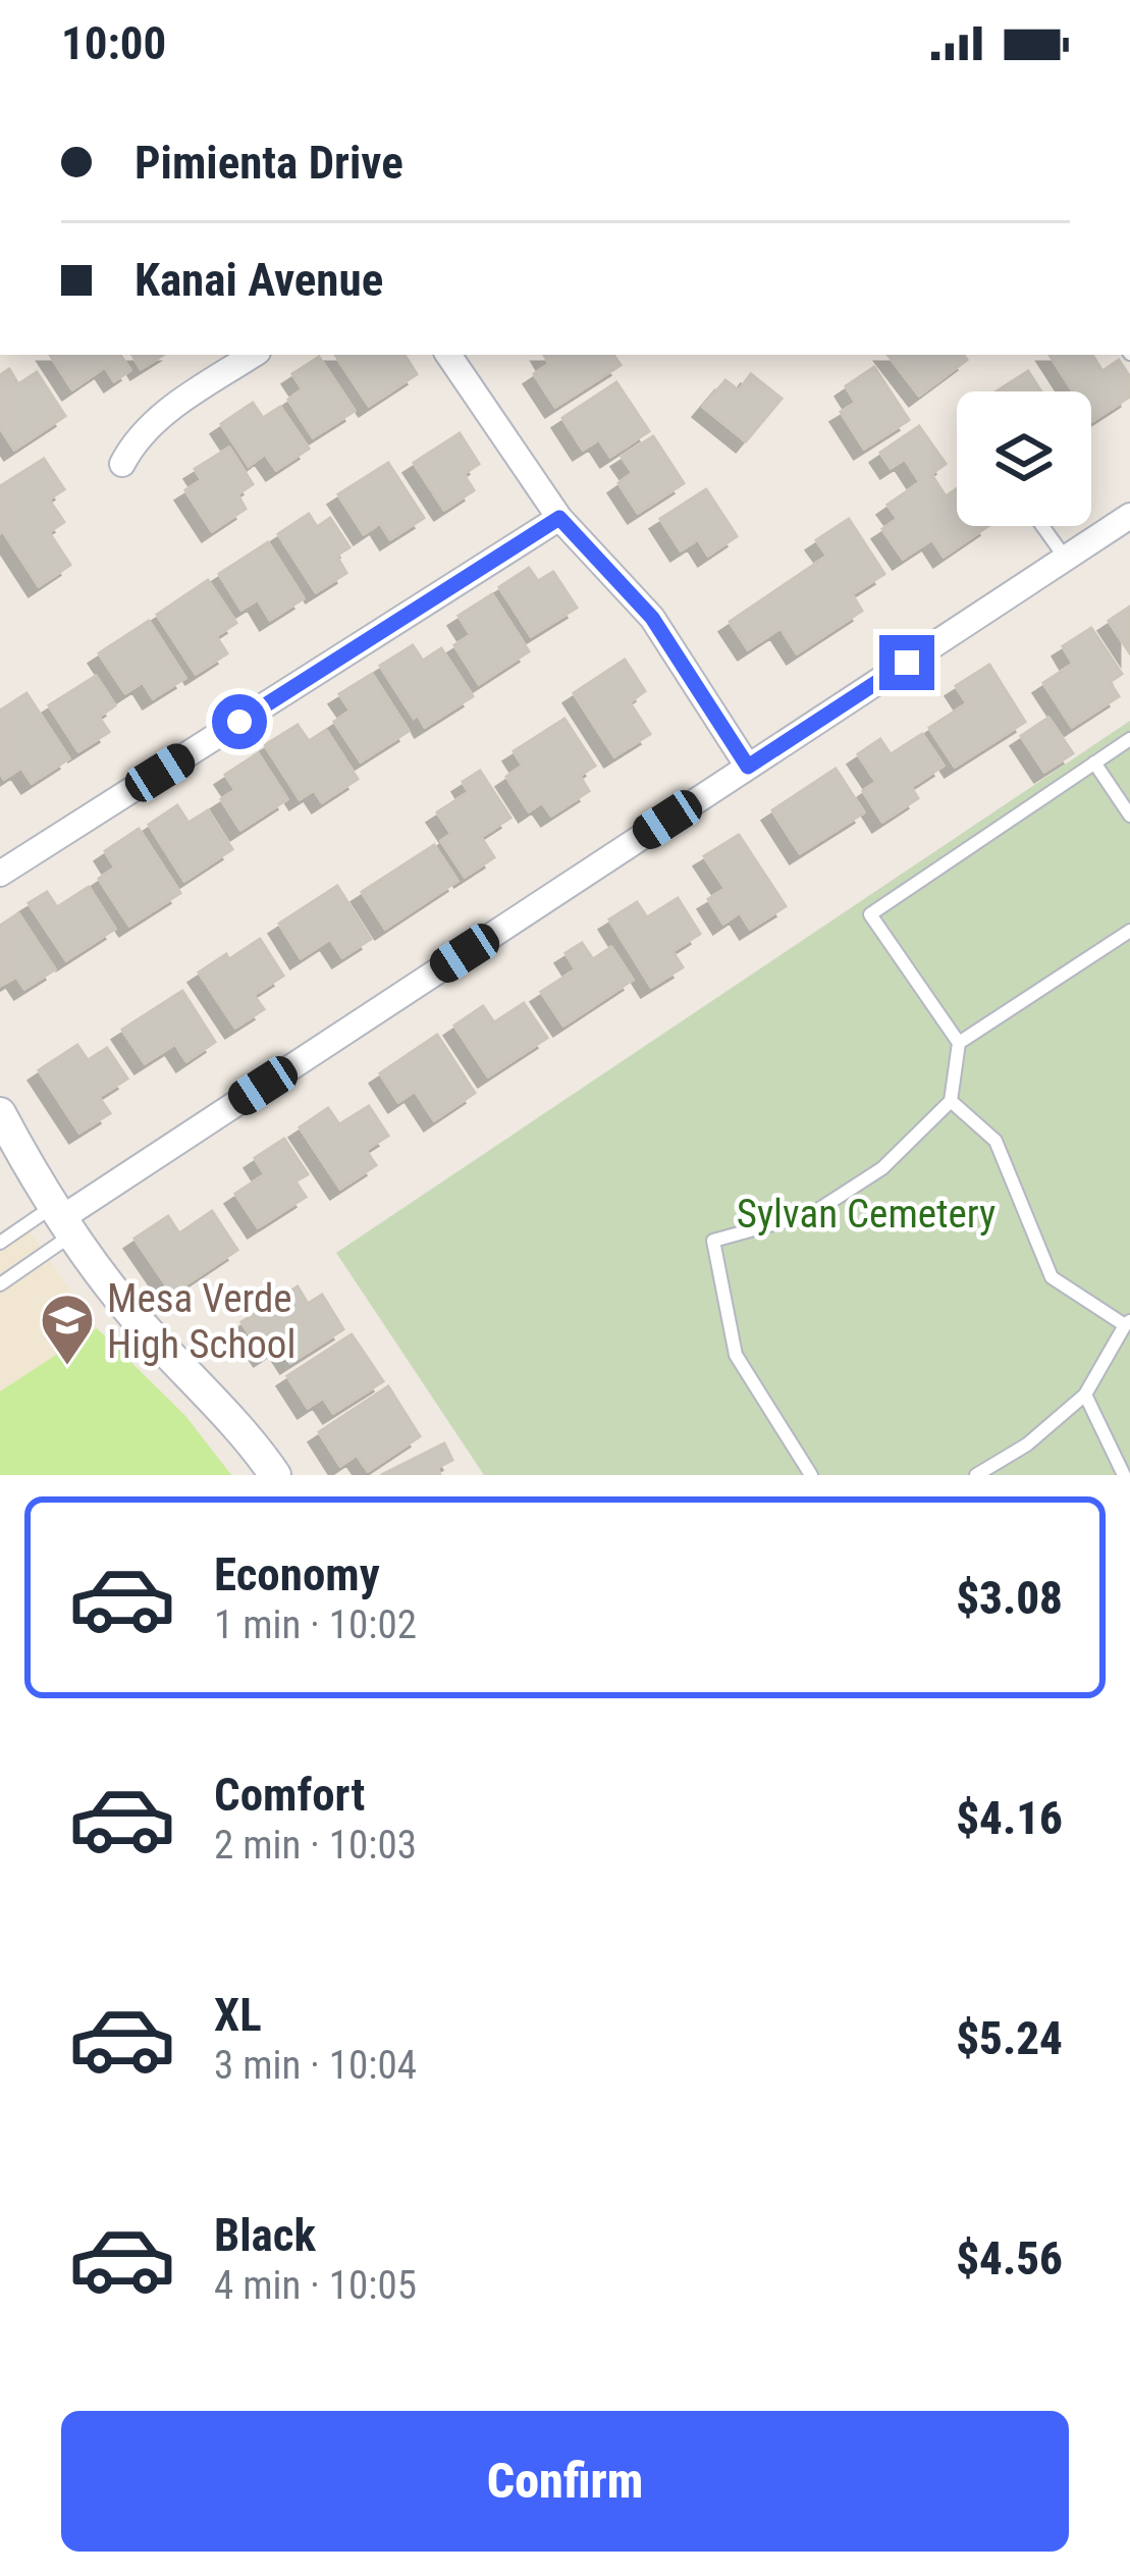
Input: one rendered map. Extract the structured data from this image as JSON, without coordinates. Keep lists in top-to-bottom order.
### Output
{
  "parks": ["Sylvan Cemetery"],
  "places": {
    "school or university": ["Mesa Verde High School"]
  },
  "page": {
    "status": "10:00",
    "banner": ["Pimienta Drive", "Kanai Avenue"],
    "list": [
      {
        "name": "Economy",
        "note": "1 min · 10:02",
        "value": "$3.08"
      },
      {
        "name": "Comfort",
        "note": "2 min · 10:03",
        "value": "$4.16"
      },
      {
        "name": "XL",
        "note": "3 min · 10:04",
        "value": "$5.24"
      },
      {
        "name": "Black",
        "note": "4 min · 10:05",
        "value": "$4.56"
      }
    ],
    "buttons": "Confirm"
  }
}
